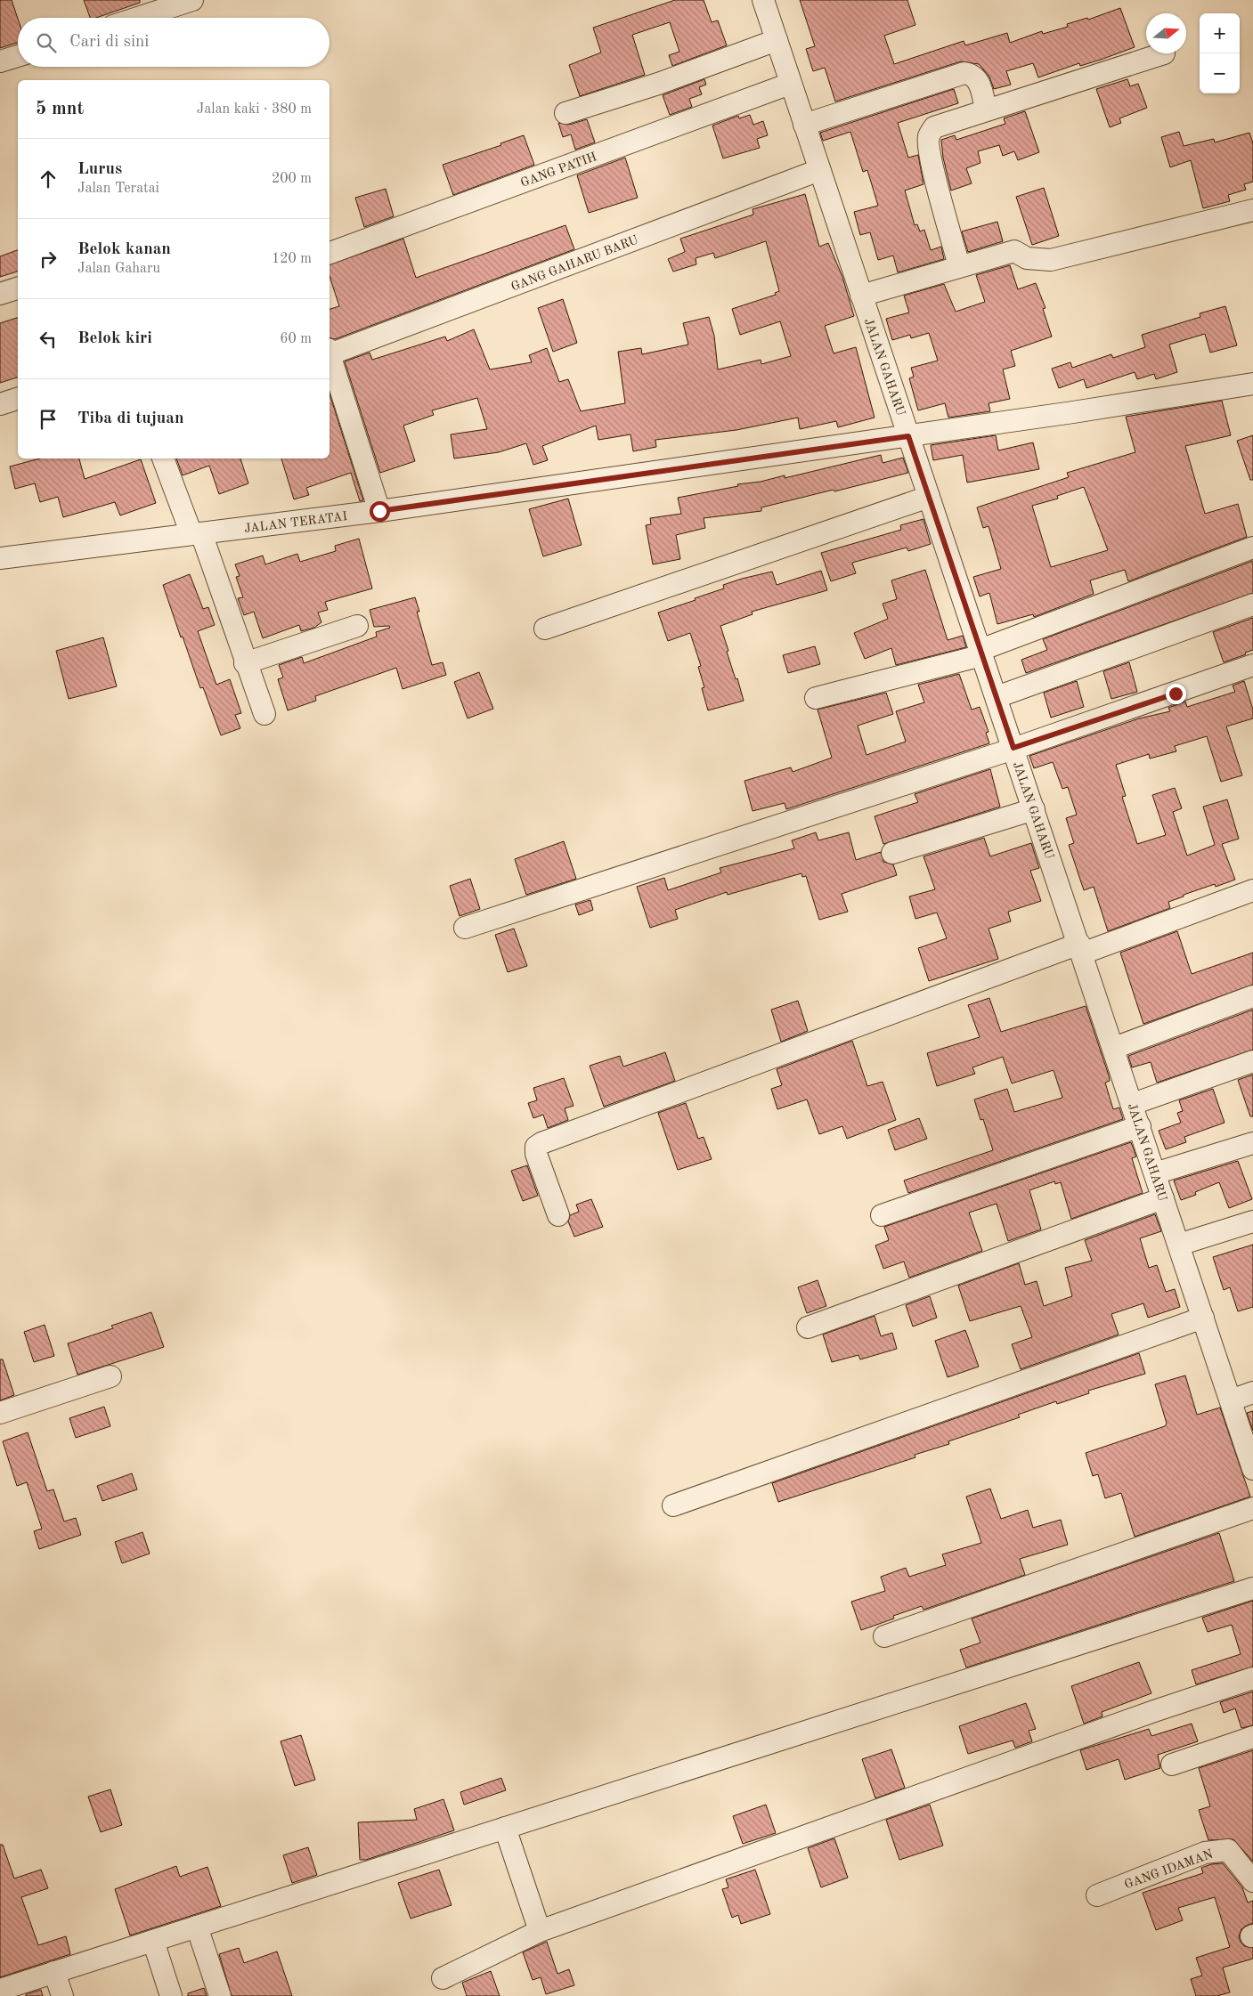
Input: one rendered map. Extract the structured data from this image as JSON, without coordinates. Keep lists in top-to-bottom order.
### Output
{
  "streets": {
    "street": [
      "GANG PATIH",
      "GANG GAHARU BARU",
      "JALAN GAHARU",
      "JALAN TERATAI",
      "GANG IDAMAN"
    ]
  },
  "crossings": [
    ["GANG PATIH", "JALAN GAHARU"],
    ["GANG GAHARU BARU", "JALAN GAHARU"],
    ["JALAN GAHARU", "JALAN TERATAI"]
  ],
  "north": "right",
  "page": {
    "map_buttons": ["+", "−"],
    "search": "Cari di sini",
    "heading": ["5 mnt", "Jalan kaki · 380 m"],
    "list": [
      ["Lurus", "Jalan Teratai", "200 m"],
      ["Belok kanan", "Jalan Gaharu", "120 m"],
      ["Belok kiri", "60 m"],
      "Tiba di tujuan"
    ]
  }
}
